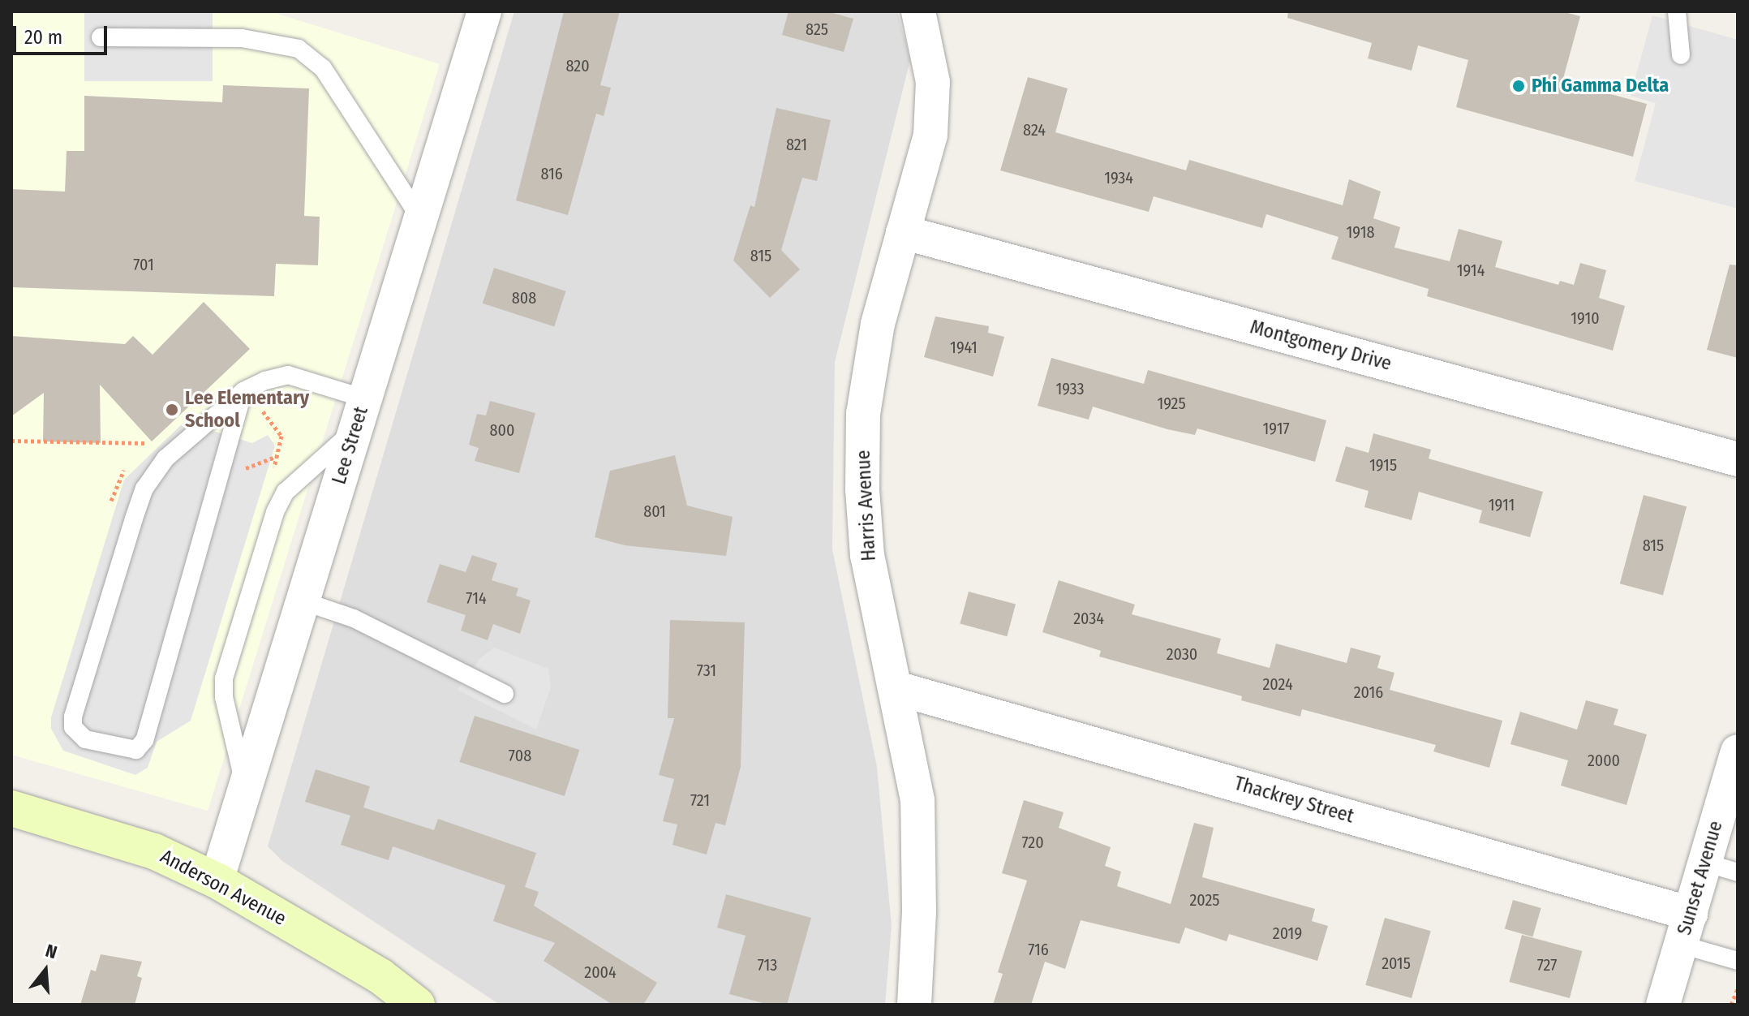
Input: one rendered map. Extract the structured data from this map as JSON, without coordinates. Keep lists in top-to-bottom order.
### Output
{
  "streets": {
    "main road": ["Anderson Avenue"],
    "street": [
      "Montgomery Drive",
      "Lee Street",
      "Harris Avenue",
      "Thackrey Street",
      "Sunset Avenue"
    ]
  },
  "crossings": [
    ["Montgomery Drive", "Harris Avenue"],
    ["Lee Street", "Anderson Avenue"],
    ["Harris Avenue", "Thackrey Street"],
    ["Thackrey Street", "Sunset Avenue"]
  ],
  "places": ["Phi Gamma Delta", "Lee Elementary School"],
  "house_numbers": [
    "825",
    "820",
    "824",
    "821",
    "816",
    "1934",
    "1918",
    "815",
    "701",
    "1914",
    "808",
    "1910",
    "1941",
    "1933",
    "1925",
    "1917",
    "800",
    "1915",
    "1911",
    "801",
    "815",
    "714",
    "2034",
    "2030",
    "731",
    "2024",
    "2016",
    "708",
    "2000",
    "721",
    "720",
    "2025",
    "2019",
    "716",
    "2015",
    "713",
    "727",
    "2004"
  ],
  "scale_bar": "20 m",
  "north": "top"
}
